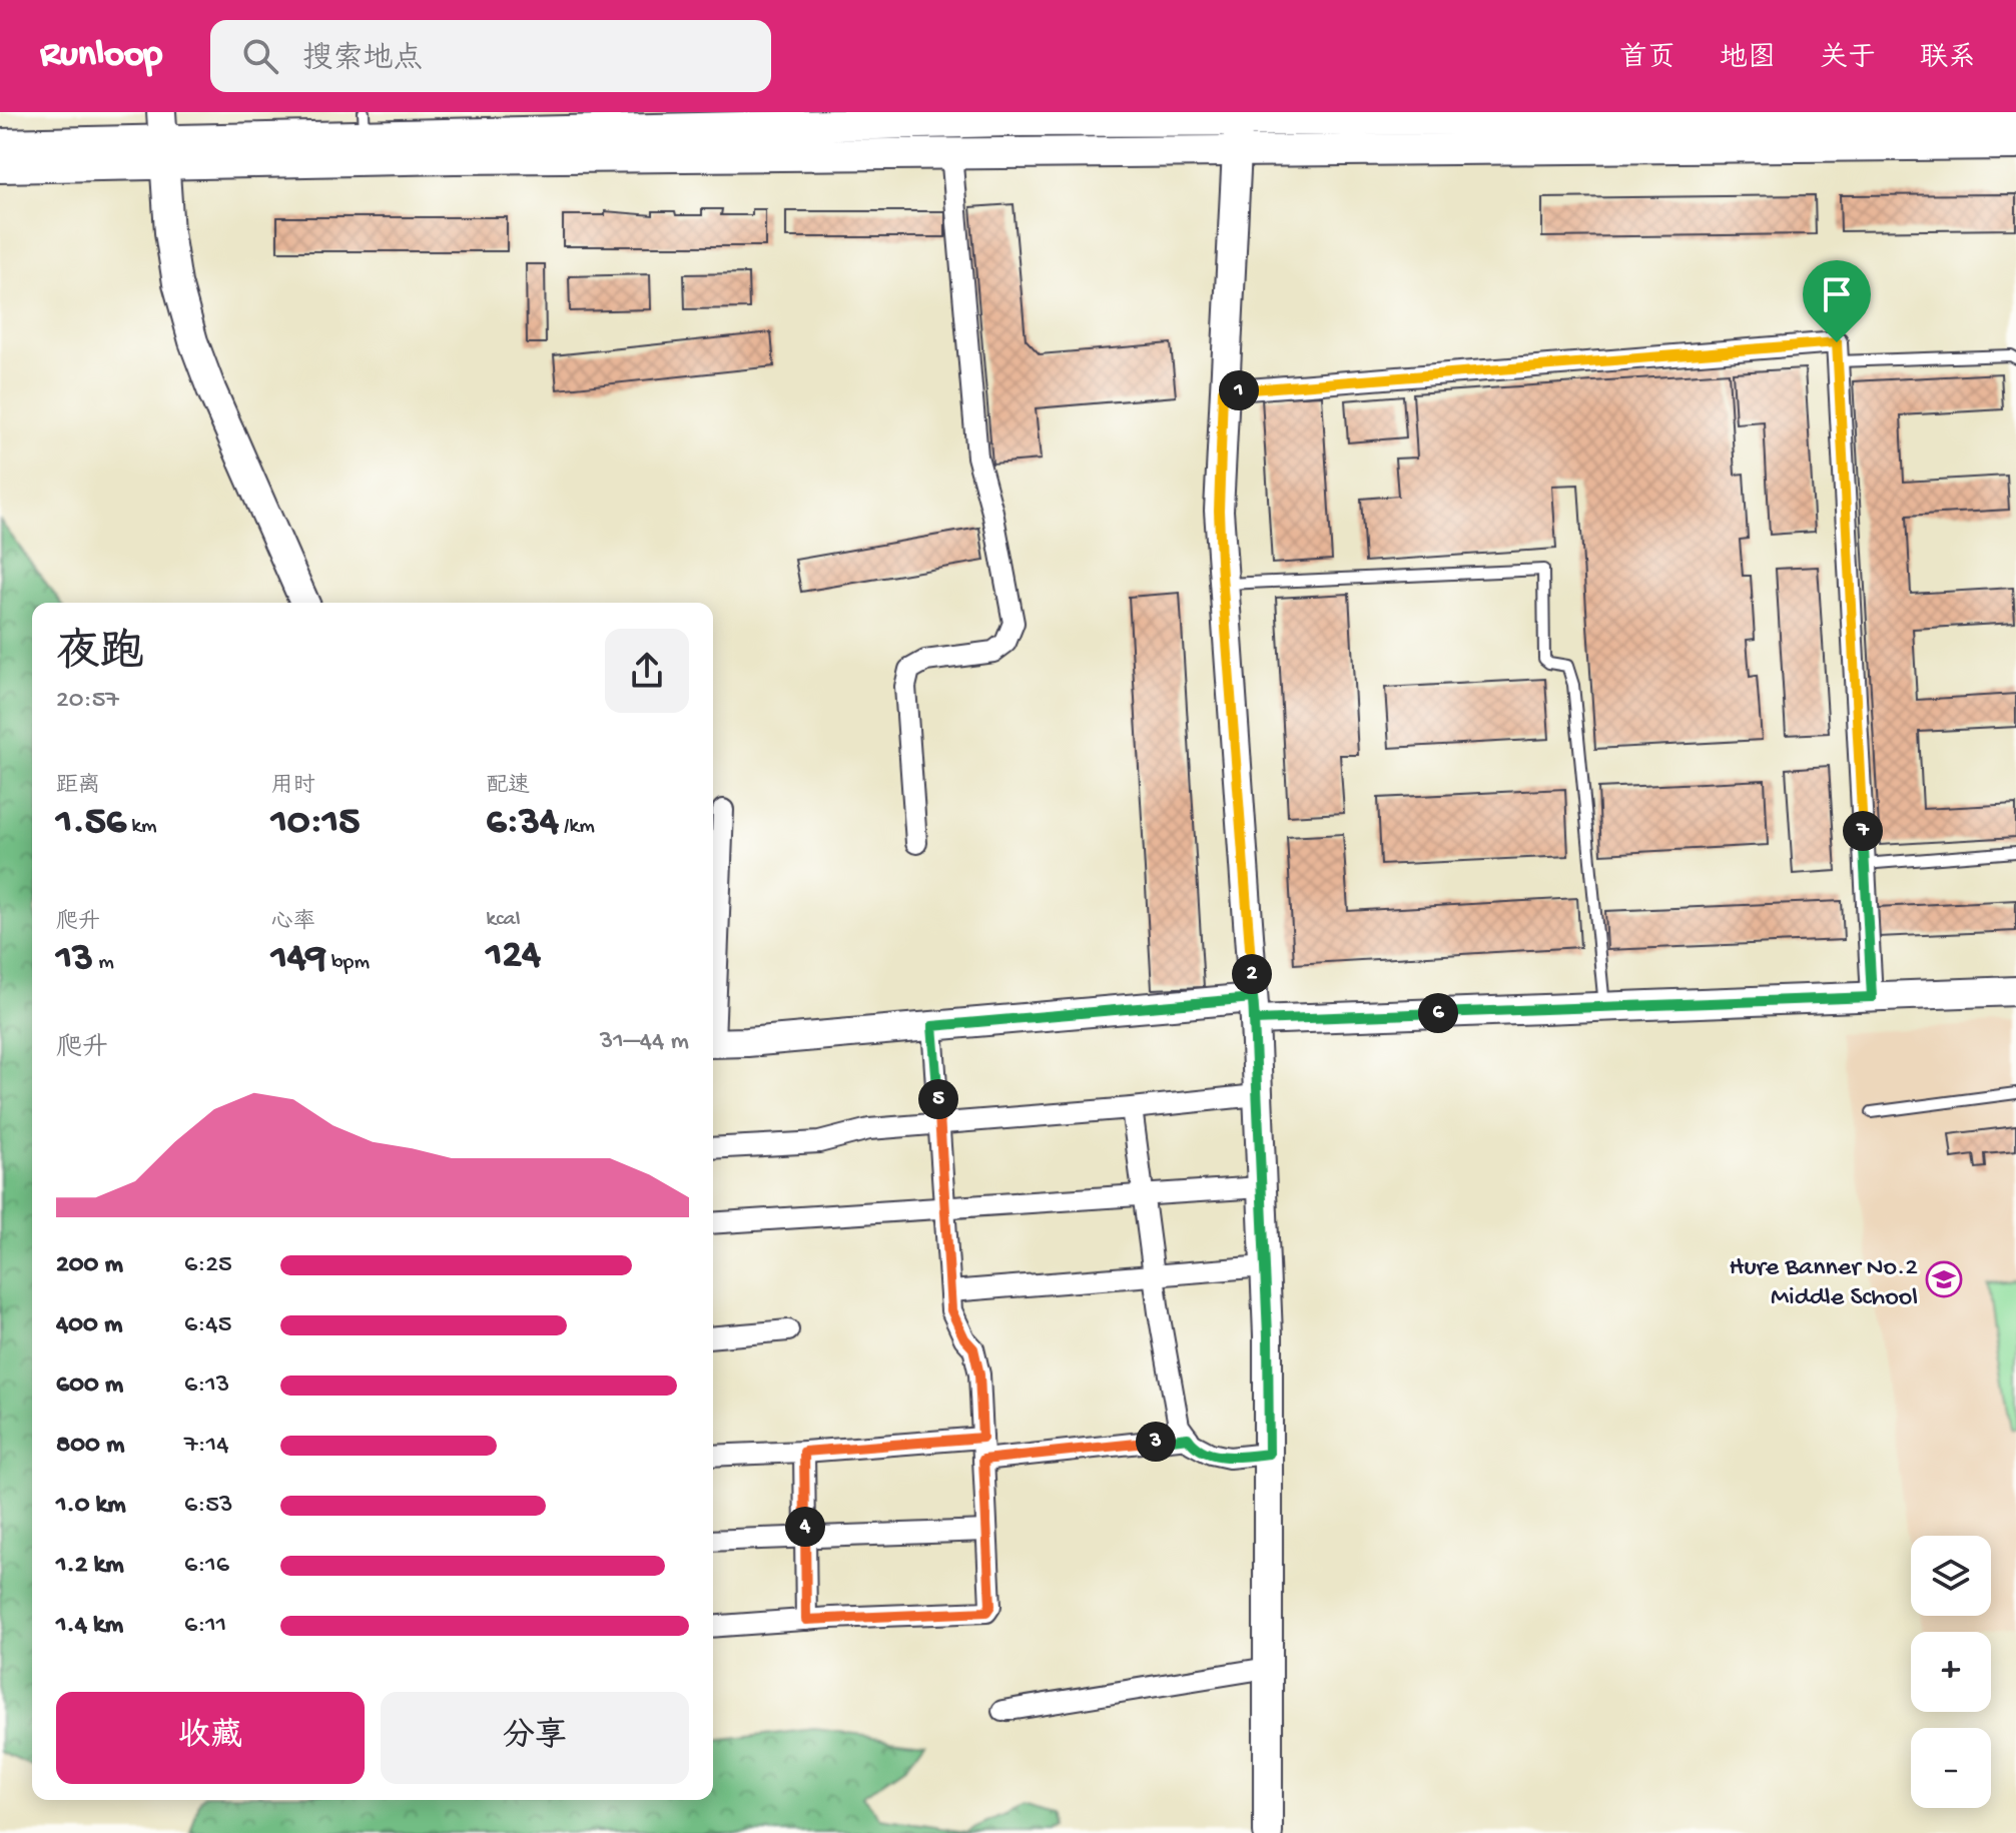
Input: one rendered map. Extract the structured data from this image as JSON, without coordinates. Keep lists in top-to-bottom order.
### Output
{
  "places": {
    "school or university": ["Hure Banner No.2 Middle School"]
  },
  "page": {
    "header": "Runloop",
    "search": "搜索地点",
    "nav": [
      "首页",
      "地图",
      "关于",
      "联系"
    ],
    "pins": [
      "1",
      "7",
      "2",
      "6",
      "5",
      "3",
      "4"
    ],
    "heading": ["夜跑", "20:57"],
    "stats": [
      ["距离", "1.56 km"],
      ["用时", "10:15"],
      ["配速", "6:34 /km"],
      ["爬升", "13 m"],
      ["心率", "149 bpm"],
      ["kcal", "124"]
    ],
    "chart": ["爬升", "31–44 m"],
    "list": [
      {
        "name": "200 m",
        "note": "6:25"
      },
      {
        "name": "400 m",
        "note": "6:45"
      },
      {
        "name": "600 m",
        "note": "6:13"
      },
      {
        "name": "800 m",
        "note": "7:14"
      },
      {
        "name": "1.0 km",
        "note": "6:53"
      },
      {
        "name": "1.2 km",
        "note": "6:16"
      },
      {
        "name": "1.4 km",
        "note": "6:11"
      }
    ],
    "map_buttons": ["+", "−"],
    "buttons": ["收藏", "分享"]
  }
}
